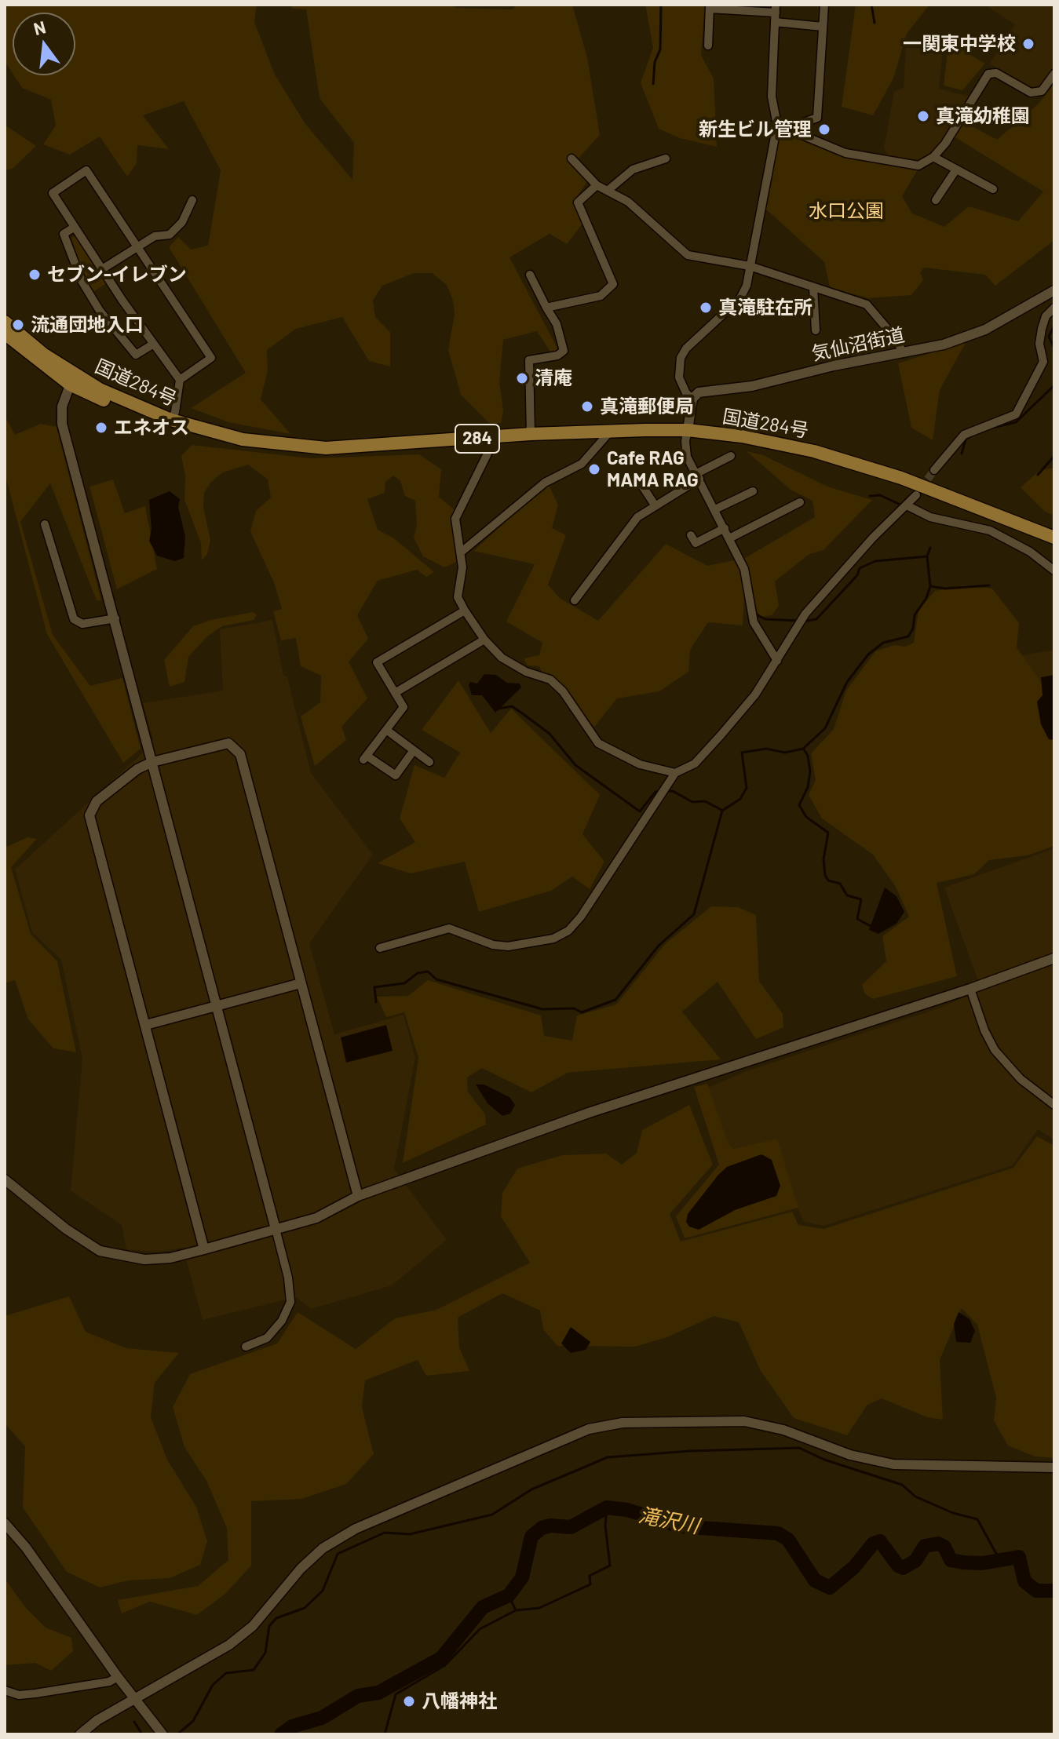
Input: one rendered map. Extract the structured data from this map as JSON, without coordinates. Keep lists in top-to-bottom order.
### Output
{
  "streets": {
    "highway": ["国道284号", "284"],
    "street": ["気仙沼街道"]
  },
  "water": ["滝沢川"],
  "parks": ["水口公園"],
  "places": [
    "一関東中学校",
    "真滝幼稚園",
    "新生ビル管理",
    "セブン-イレブン",
    "真滝駐在所",
    "流通団地入口",
    "清庵",
    "真滝郵便局",
    "エネオス",
    "Cafe RAG MAMA RAG",
    "八幡神社"
  ],
  "north": "top"
}
